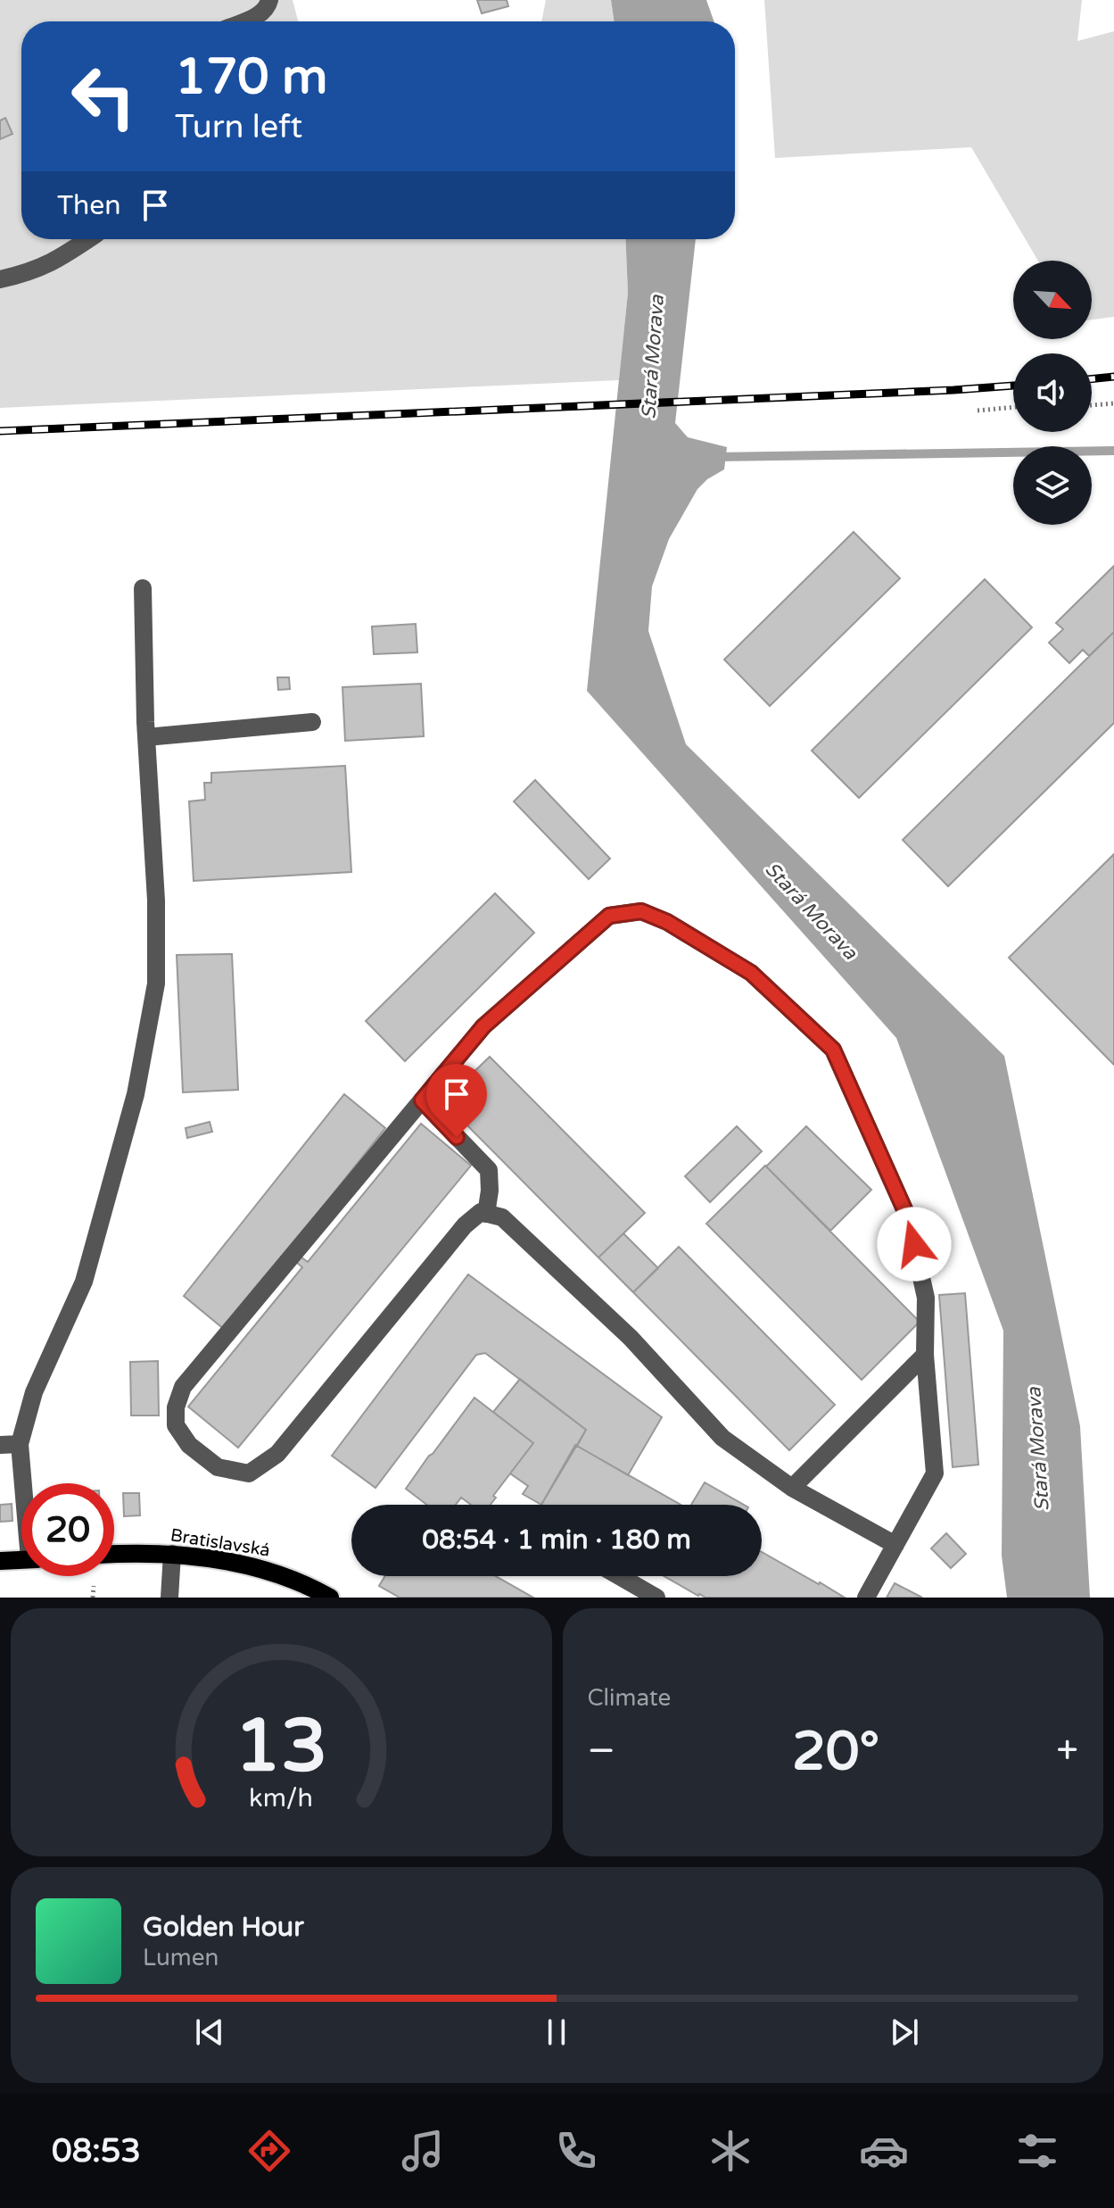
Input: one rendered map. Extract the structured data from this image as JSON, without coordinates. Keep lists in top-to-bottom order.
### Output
{
  "streets": {
    "main road": ["Bratislavská"]
  },
  "water": ["Stará Morava"],
  "north": "bottom right",
  "page": {
    "turn": ["170 m", "Turn left"],
    "then": "Then",
    "limit": "20",
    "trip": "08:54 · 1 min · 180 m",
    "tile": "Climate",
    "heat": ["−", "20°", "+"],
    "song": ["Golden Hour", "Lumen"],
    "tabs": "08:53",
    "gauge": ["13", "km/h"]
  }
}
